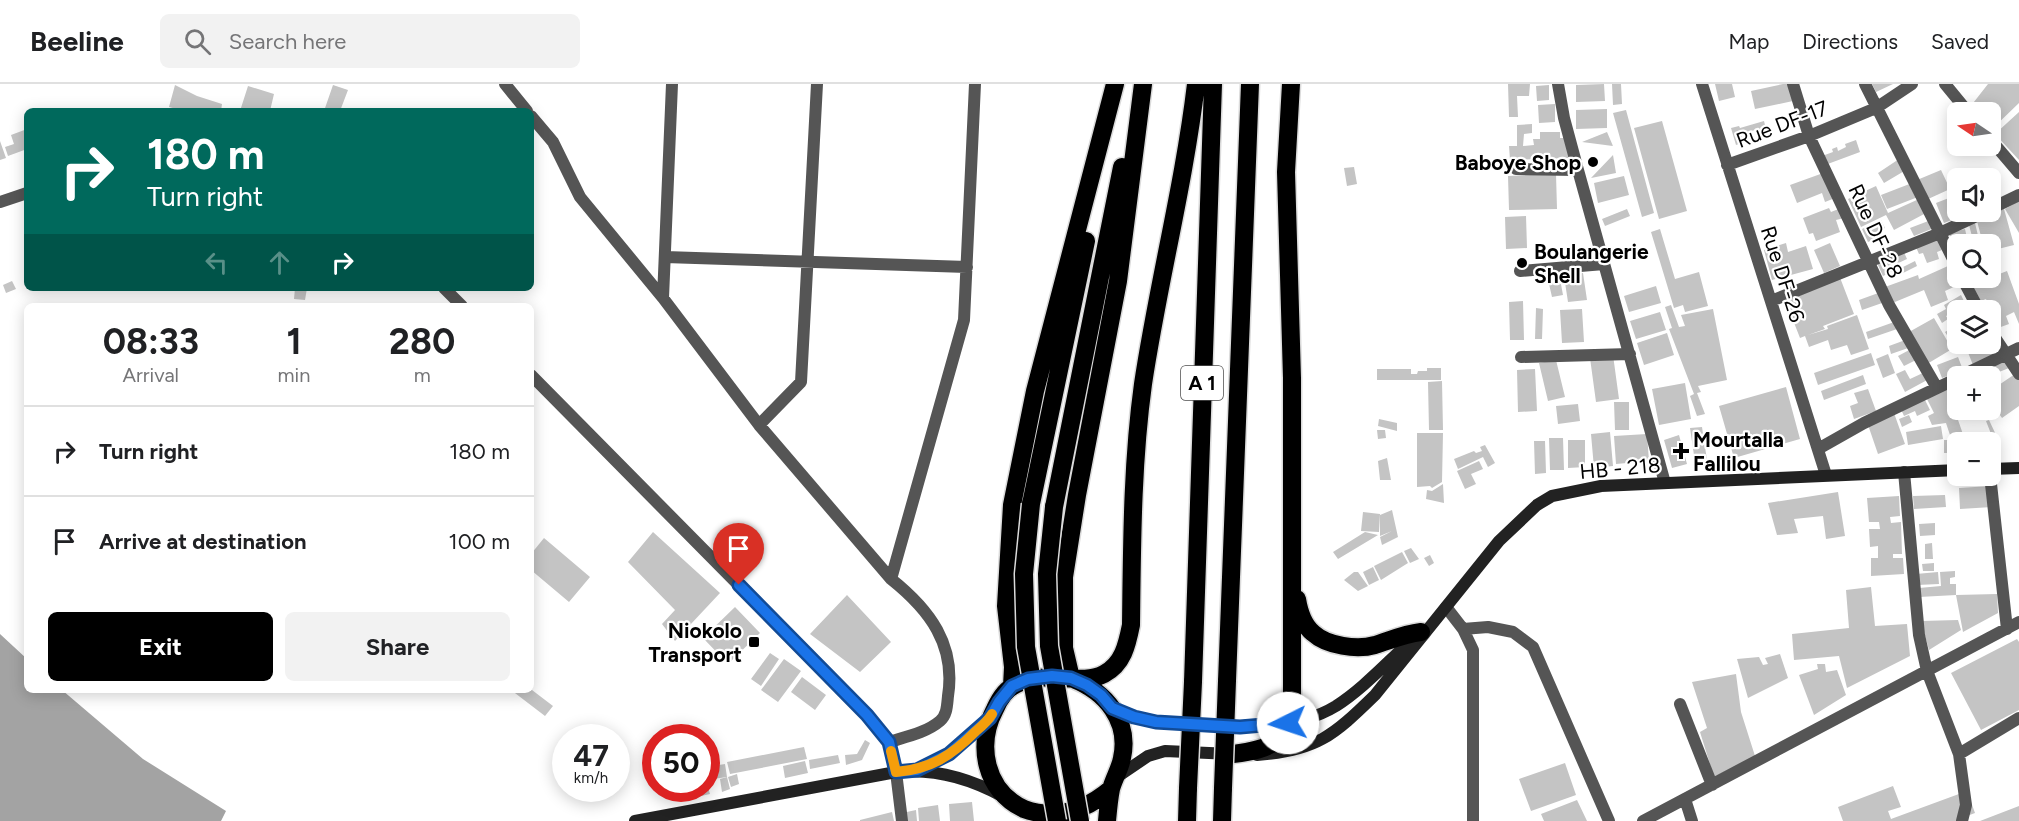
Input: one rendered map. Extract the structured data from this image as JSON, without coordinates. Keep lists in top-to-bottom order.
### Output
{
  "streets": {
    "highway": ["A 1"],
    "main road": ["HB - 218"],
    "street": ["Rue DF-17", "Rue DF-28", "Rue DF-26"]
  },
  "crossings": [
    ["Rue DF-17", "Rue DF-28"],
    ["Rue DF-17", "Rue DF-26"],
    ["Rue DF-26", "HB - 218"]
  ],
  "places": {
    "other": ["Baboye Shop", "Boulangerie Shell"],
    "health": ["Mourtalla Fallilou"],
    "transit": ["Niokolo Transport"]
  },
  "north": "left",
  "page": {
    "header": "Beeline",
    "search": "Search here",
    "nav": ["Map", "Directions", "Saved"],
    "map_buttons": ["+", "−"],
    "turn": ["180 m", "Turn right"],
    "eta": [
      "08:33",
      "Arrival",
      "1",
      "min",
      "280",
      "m"
    ],
    "list": [
      {
        "name": "Turn right",
        "value": "180 m"
      },
      {
        "name": "Arrive at destination",
        "value": "100 m"
      }
    ],
    "buttons": ["Exit", "Share"],
    "speed": "47 km/h",
    "limit": "50"
  }
}
